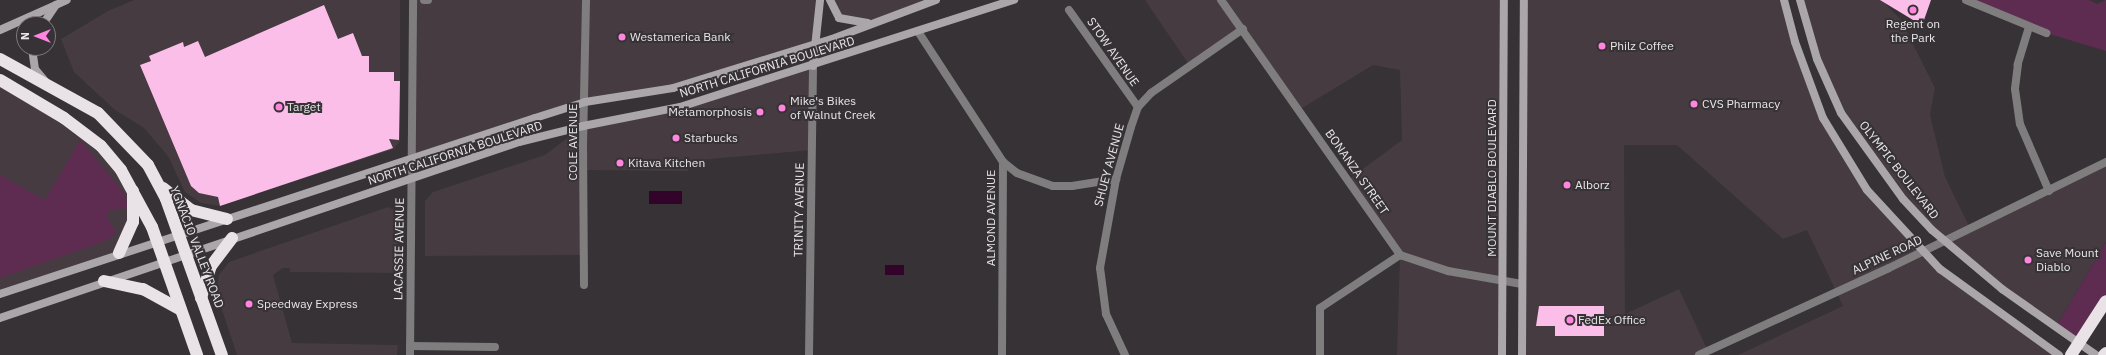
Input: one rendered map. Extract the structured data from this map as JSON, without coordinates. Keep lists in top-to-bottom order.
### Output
{
  "streets": {
    "highway": ["YGNACIO VALLEY ROAD"],
    "main road": ["NORTH CALIFORNIA BOULEVARD", "OLYMPIC BOULEVARD", "MOUNT DIABLO BOULEVARD"],
    "street": [
      "STOW AVENUE",
      "COLE AVENUE",
      "SHUEY AVENUE",
      "BONANZA STREET",
      "TRINITY AVENUE",
      "ALMOND AVENUE",
      "LACASSIE AVENUE",
      "ALPINE ROAD"
    ]
  },
  "crossings": [
    ["STOW AVENUE", "SHUEY AVENUE"],
    ["NORTH CALIFORNIA BOULEVARD", "COLE AVENUE"],
    ["NORTH CALIFORNIA BOULEVARD", "TRINITY AVENUE"],
    ["NORTH CALIFORNIA BOULEVARD", "ALMOND AVENUE"],
    ["NORTH CALIFORNIA BOULEVARD", "YGNACIO VALLEY ROAD"],
    ["NORTH CALIFORNIA BOULEVARD", "LACASSIE AVENUE"],
    ["SHUEY AVENUE", "BONANZA STREET"],
    ["OLYMPIC BOULEVARD", "ALPINE ROAD"]
  ],
  "places": [
    "Regent on the Park",
    "Westamerica Bank",
    "Philz Coffee",
    "CVS Pharmacy",
    "Target",
    "Mike's Bikes of Walnut Creek",
    "Metamorphosis",
    "Starbucks",
    "Kitava Kitchen",
    "Alborz",
    "Save Mount Diablo",
    "Speedway Express",
    "FedEx Office"
  ],
  "north": "left"
}
